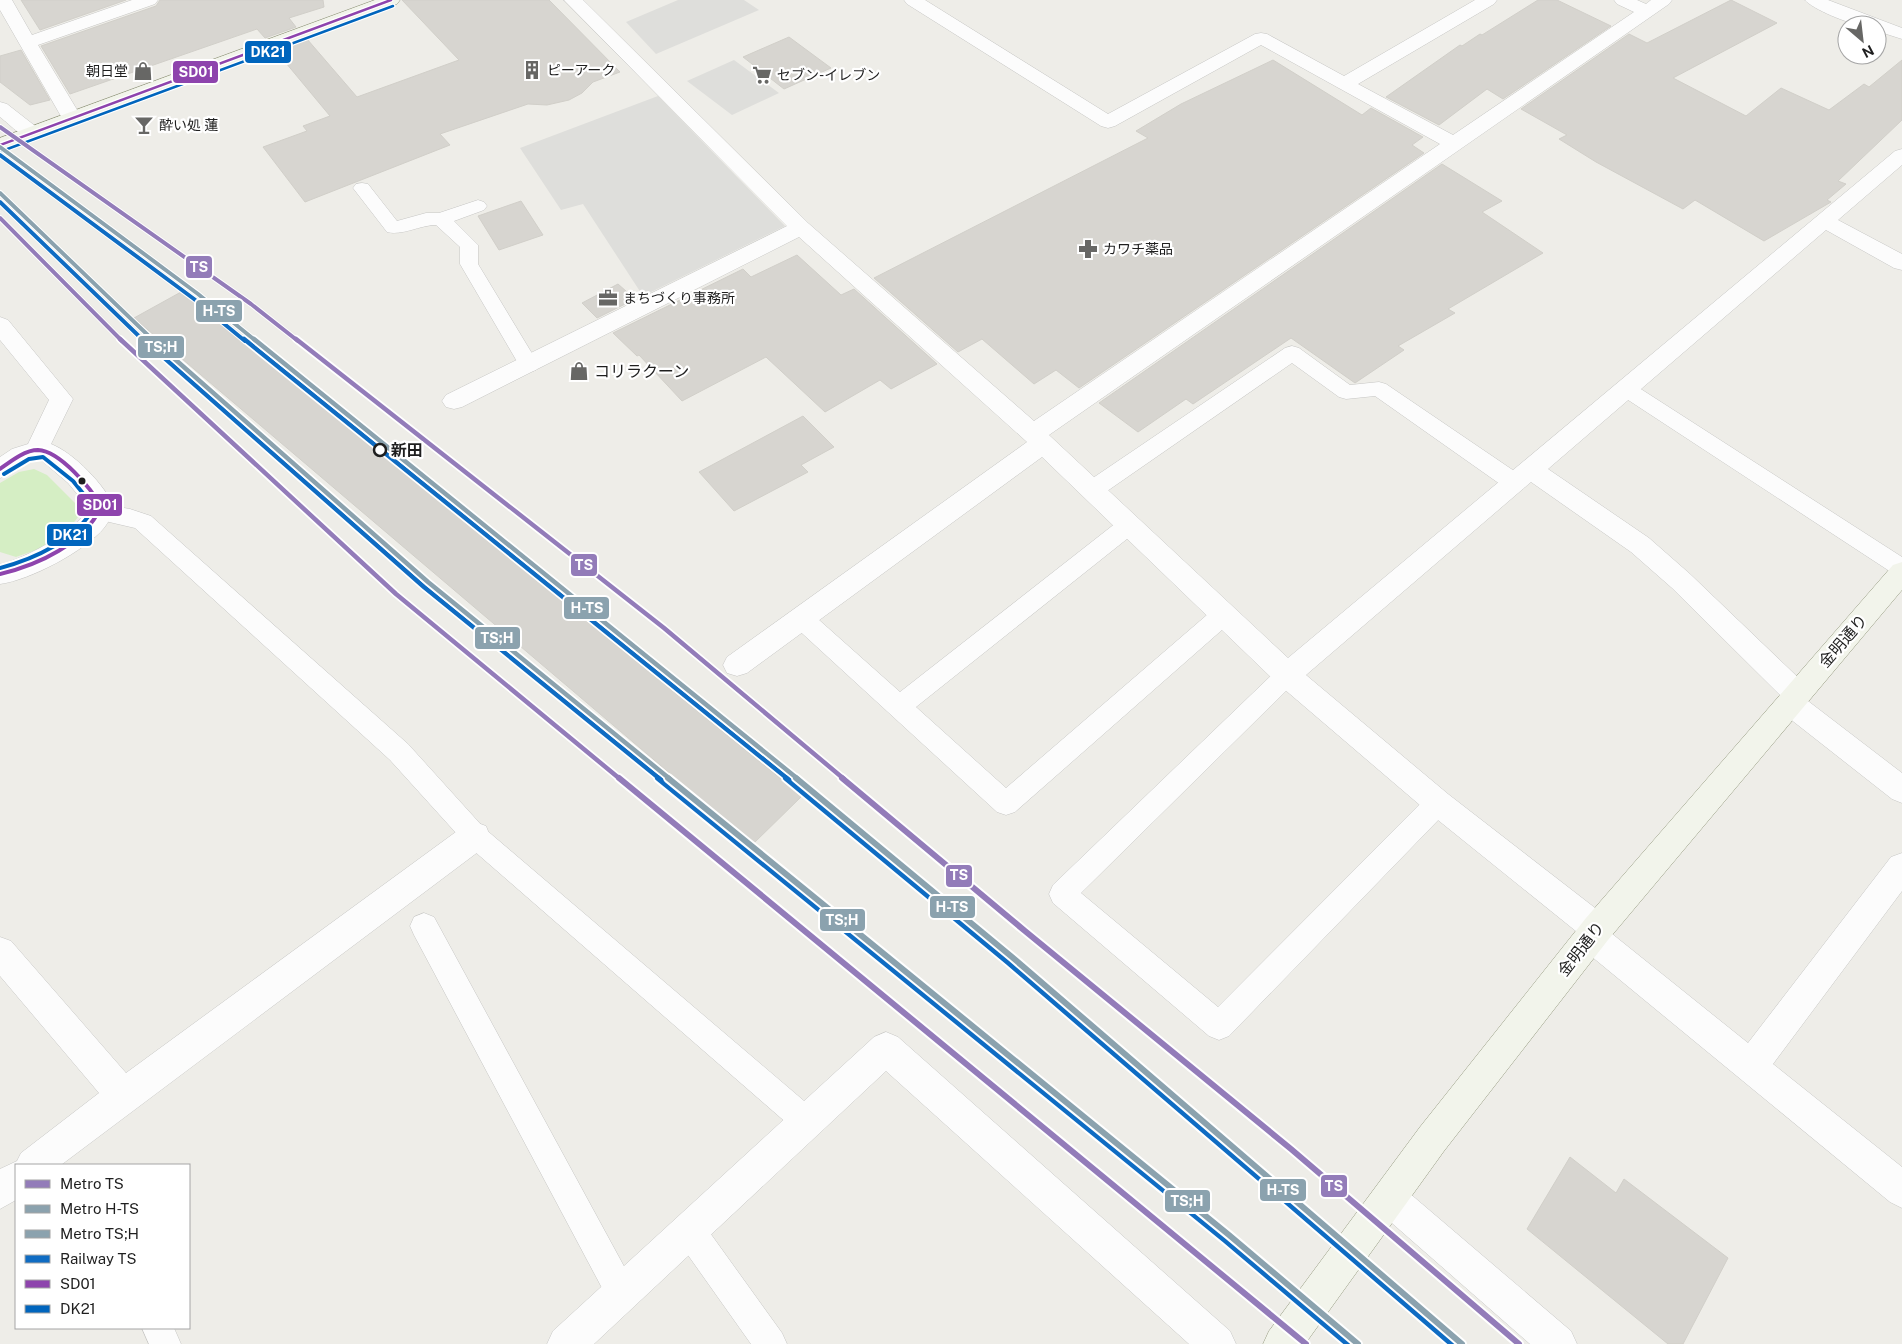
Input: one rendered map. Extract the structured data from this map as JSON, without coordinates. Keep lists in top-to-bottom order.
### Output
{
  "streets": {
    "street": ["金明通り"]
  },
  "places": {
    "building": ["ピーアーク"],
    "shop": ["朝日堂", "コリラクーン"],
    "supermarket": ["セブン-イレブン"],
    "bar": ["酔い処 蓮"],
    "pharmacy": ["カワチ薬品"],
    "office": ["まちづくり事務所"],
    "other": ["新田"]
  },
  "lines": [
    "transit line SD01",
    "transit line DK21",
    "metro line TS",
    "metro line H-TS",
    "rail line TS",
    "metro line TS;H"
  ],
  "legend": [
    "Metro TS",
    "Metro H-TS",
    "Metro TS;H",
    "Railway TS",
    "SD01",
    "DK21"
  ],
  "north": "bottom right"
}
